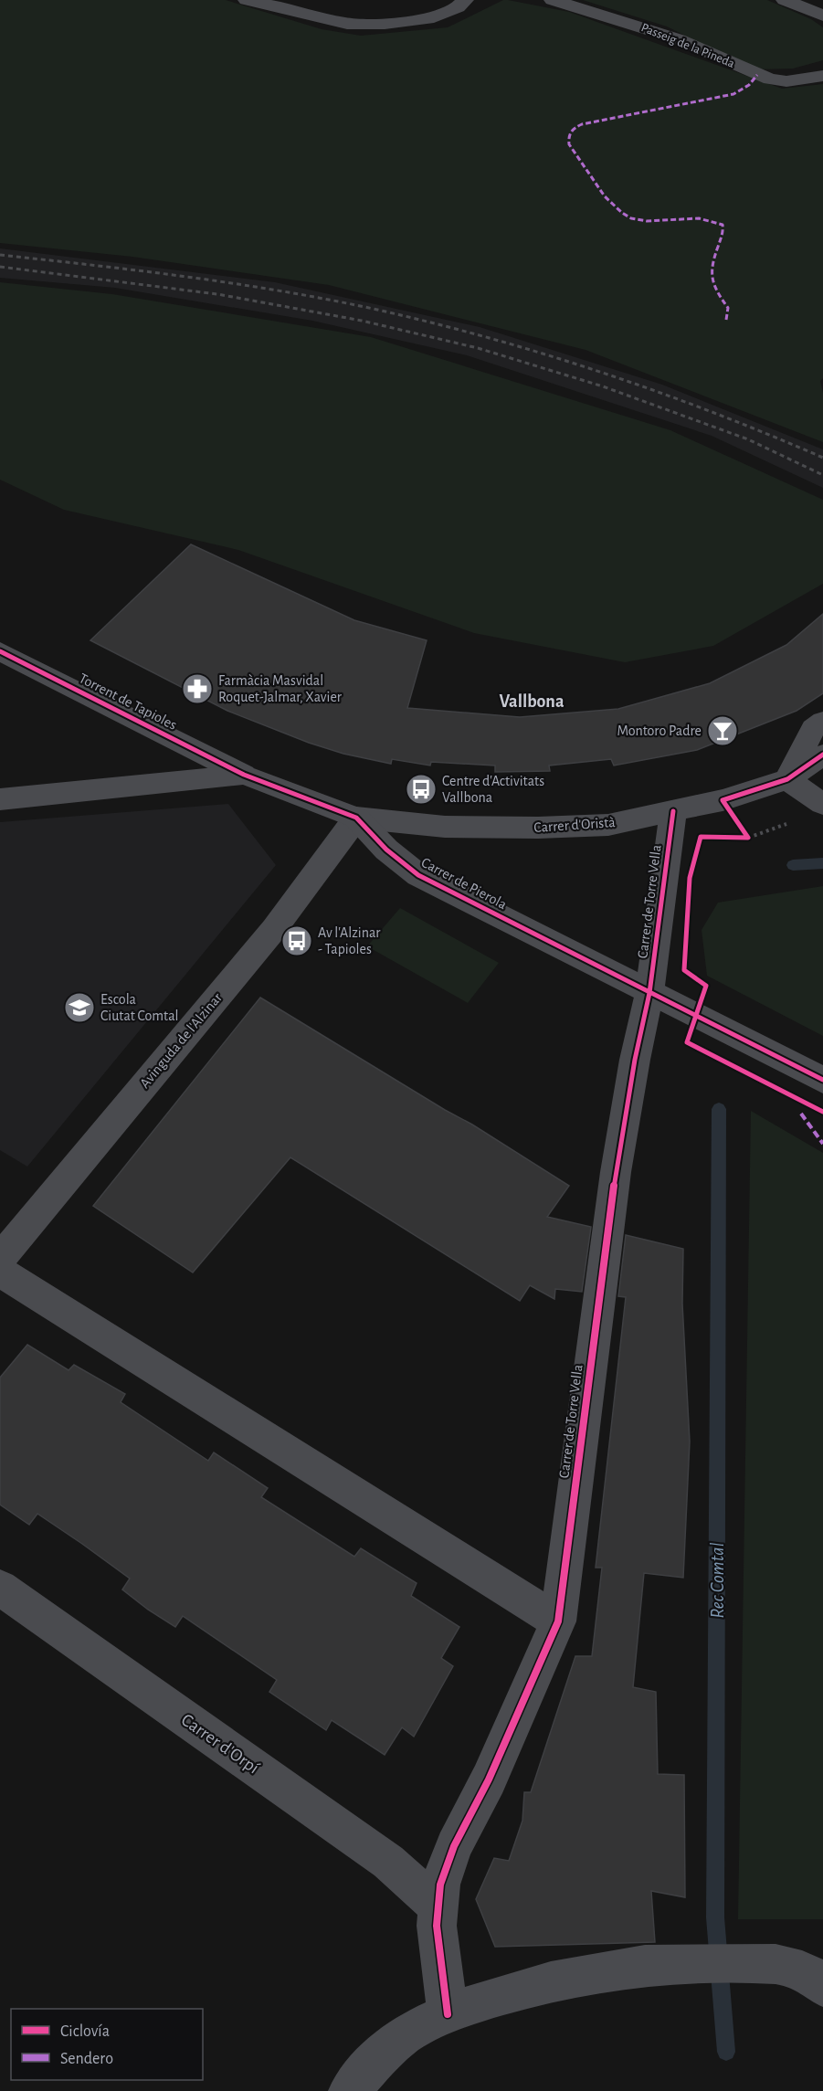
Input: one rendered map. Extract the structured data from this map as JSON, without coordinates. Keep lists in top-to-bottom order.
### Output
{
  "streets": {
    "street": [
      "Passeig de la Pineda",
      "Torrent de Tapioles",
      "Carrer d'Oristà",
      "Carrer de Pierola",
      "Carrer de Torre Vella",
      "Avinguda de l'Alzinar",
      "Carrer d'Orpí"
    ]
  },
  "crossings": [
    ["Torrent de Tapioles", "Carrer de Pierola"],
    ["Carrer d'Oristà", "Carrer de Pierola"],
    ["Carrer d'Oristà", "Carrer de Torre Vella"],
    ["Carrer d'Oristà", "Avinguda de l'Alzinar"],
    ["Carrer de Pierola", "Carrer de Torre Vella"],
    ["Carrer de Pierola", "Avinguda de l'Alzinar"],
    ["Carrer de Torre Vella", "Carrer d'Orpí"]
  ],
  "districts": ["Vallbona"],
  "water": ["Rec Comtal"],
  "places": {
    "pharmacy": ["Farmàcia Masvidal Roquet-Jalmar, Xavier"],
    "bar": ["Montoro Padre"],
    "bus stop": ["Centre d'Activitats Vallbona", "Av l'Alzinar - Tapioles"],
    "school or university": ["Escola Ciutat Comtal"]
  },
  "legend": ["Ciclovía", "Sendero"]
}
